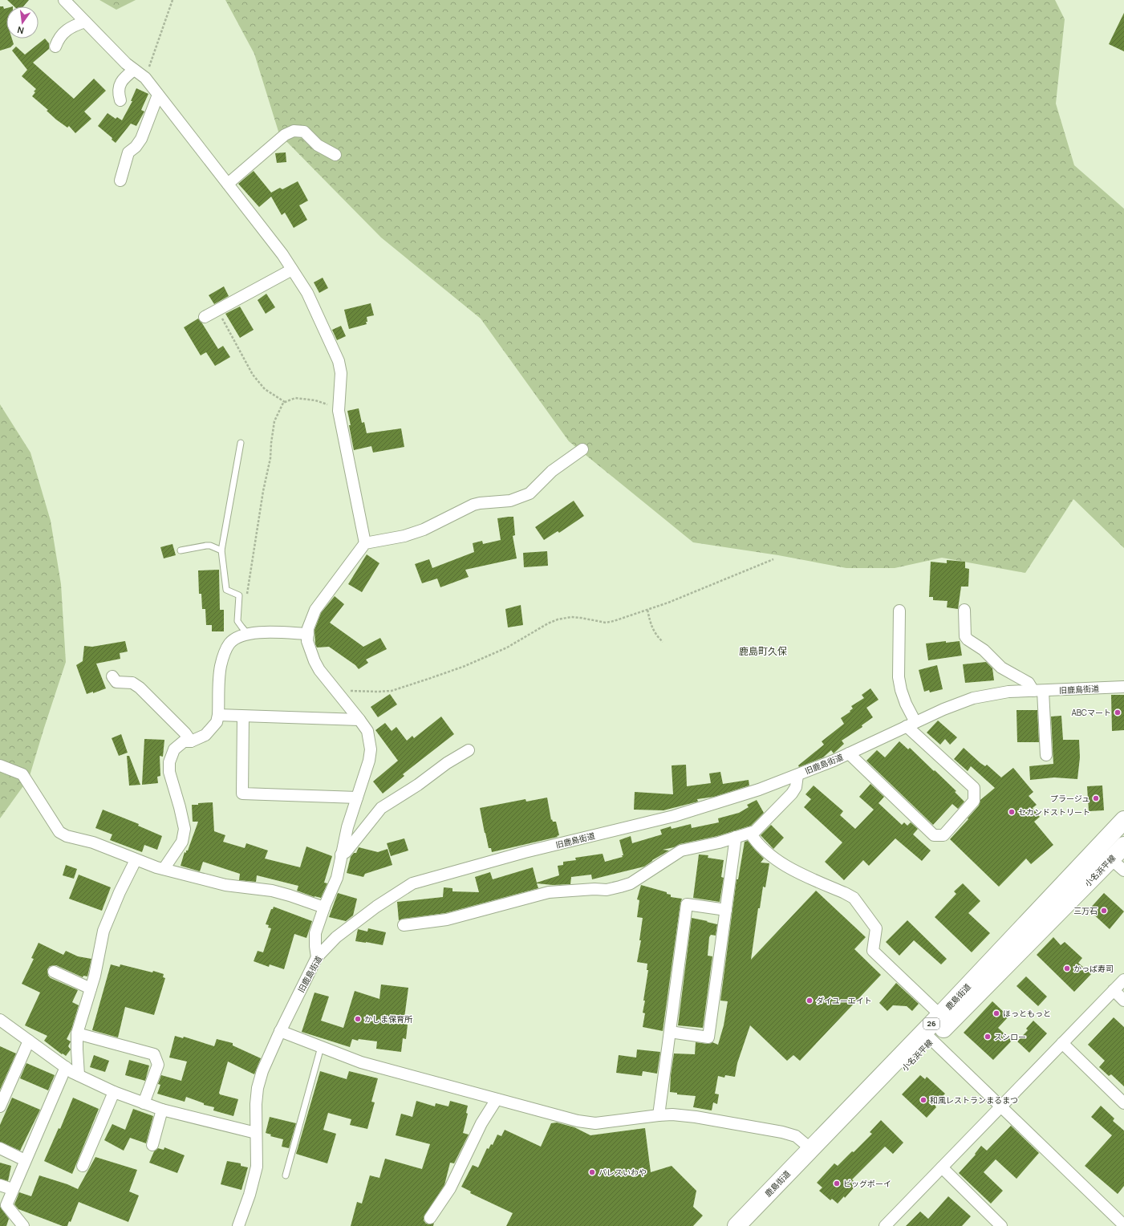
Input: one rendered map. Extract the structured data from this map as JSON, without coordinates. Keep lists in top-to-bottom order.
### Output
{
  "streets": {
    "main road": ["小名浜平線", "鹿島街道", "26"],
    "street": ["旧鹿島街道"]
  },
  "crossings": [
    ["小名浜平線", "鹿島街道"]
  ],
  "districts": ["鹿島町久保"],
  "places": [
    "ABCマート",
    "プラージュ",
    "セカンドストリート",
    "三万石",
    "かっぱ寿司",
    "ダイユーエイト",
    "ほっともっと",
    "かしま保育所",
    "スシロー",
    "和風レストランまるまつ",
    "パレスいわや",
    "ビッグボーイ"
  ],
  "north": "bottom"
}
